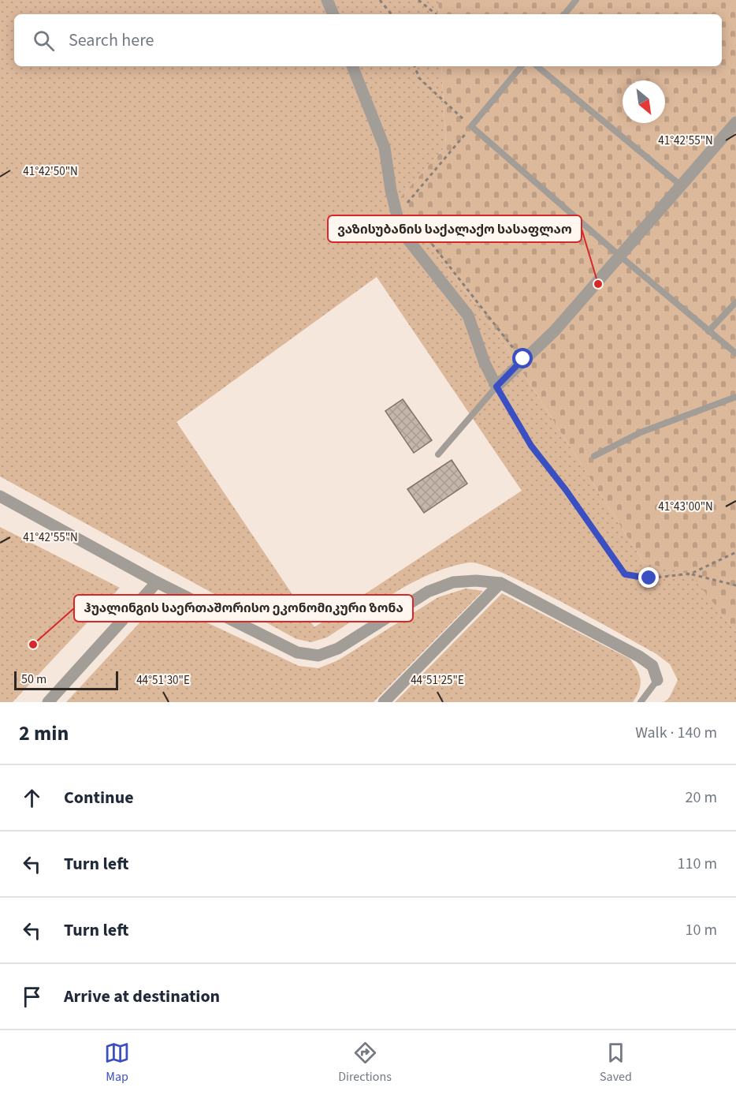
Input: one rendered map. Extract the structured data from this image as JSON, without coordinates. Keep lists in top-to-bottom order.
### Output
{
  "places": ["ვაზისუბანის საქალაქო სასაფლაო", "ჰუალინგის საერთაშორისო ეკონომიკური ზონა"],
  "scale_bar": "50 m",
  "north": "bottom right",
  "page": {
    "search": "Search here",
    "scale": "50 m",
    "heading": ["2 min", "Walk · 140 m"],
    "list": [
      ["Continue", "20 m"],
      ["Turn left", "110 m"],
      ["Turn left", "10 m"],
      "Arrive at destination"
    ],
    "nav": ["Map", "Directions", "Saved"]
  },
  "coordinates": [
    "41°42'55\"N",
    "41°42'50\"N",
    "41°43'00\"N",
    "44°51'30\"E",
    "44°51'25\"E"
  ]
}
